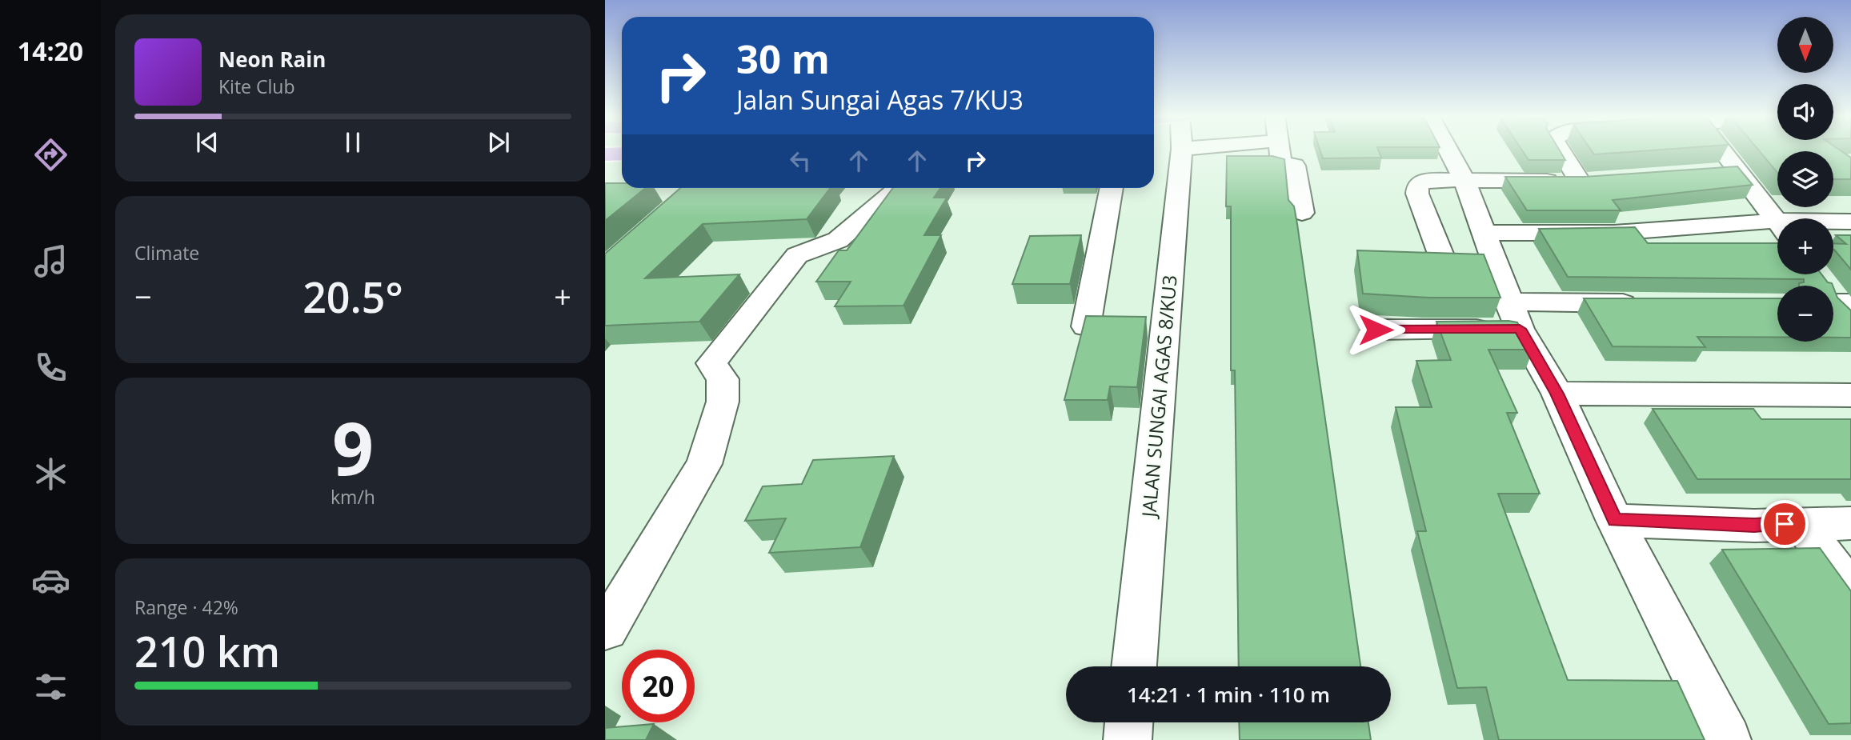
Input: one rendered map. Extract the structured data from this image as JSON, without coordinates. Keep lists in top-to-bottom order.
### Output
{
  "streets": {
    "street": ["JALAN SUNGAI AGAS 8/KU3"]
  },
  "north": "bottom",
  "page": {
    "tabs": "14:20",
    "map_buttons": ["+", "−"],
    "turn": ["30 m", "Jalan Sungai Agas 7/KU3"],
    "song": ["Neon Rain", "Kite Club"],
    "tile": [
      "Climate",
      ["9", "km/h"],
      ["Range · 42%", "210 km"]
    ],
    "heat": ["−", "20.5°", "+"],
    "limit": "20",
    "trip": "14:21 · 1 min · 110 m"
  }
}
